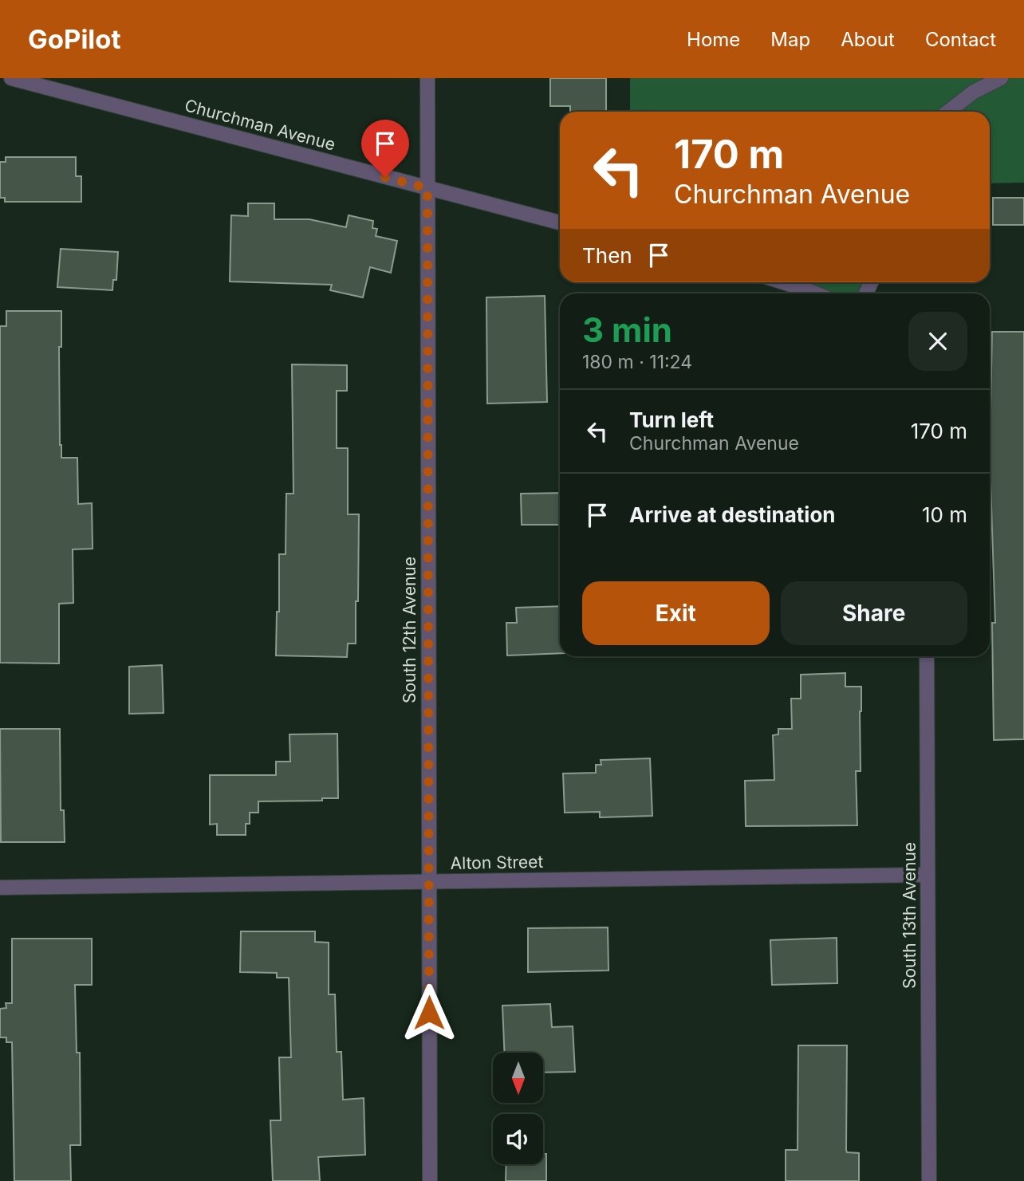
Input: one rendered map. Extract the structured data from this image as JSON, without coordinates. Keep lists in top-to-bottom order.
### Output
{
  "streets": {
    "street": [
      "Churchman Avenue",
      "South 12th Avenue",
      "Alton Street",
      "South 13th Avenue"
    ]
  },
  "crossings": [
    ["Churchman Avenue", "South 12th Avenue"],
    ["South 12th Avenue", "Alton Street"],
    ["Alton Street", "South 13th Avenue"]
  ],
  "north": "bottom",
  "page": {
    "header": "GoPilot",
    "nav": [
      "Home",
      "Map",
      "About",
      "Contact"
    ],
    "turn": ["170 m", "Churchman Avenue"],
    "then": "Then",
    "heading": ["3 min", "180 m · 11:24"],
    "list": [
      {
        "name": "Turn left",
        "note": "Churchman Avenue",
        "value": "170 m"
      },
      {
        "name": "Arrive at destination",
        "value": "10 m"
      }
    ],
    "buttons": ["Exit", "Share"]
  }
}
